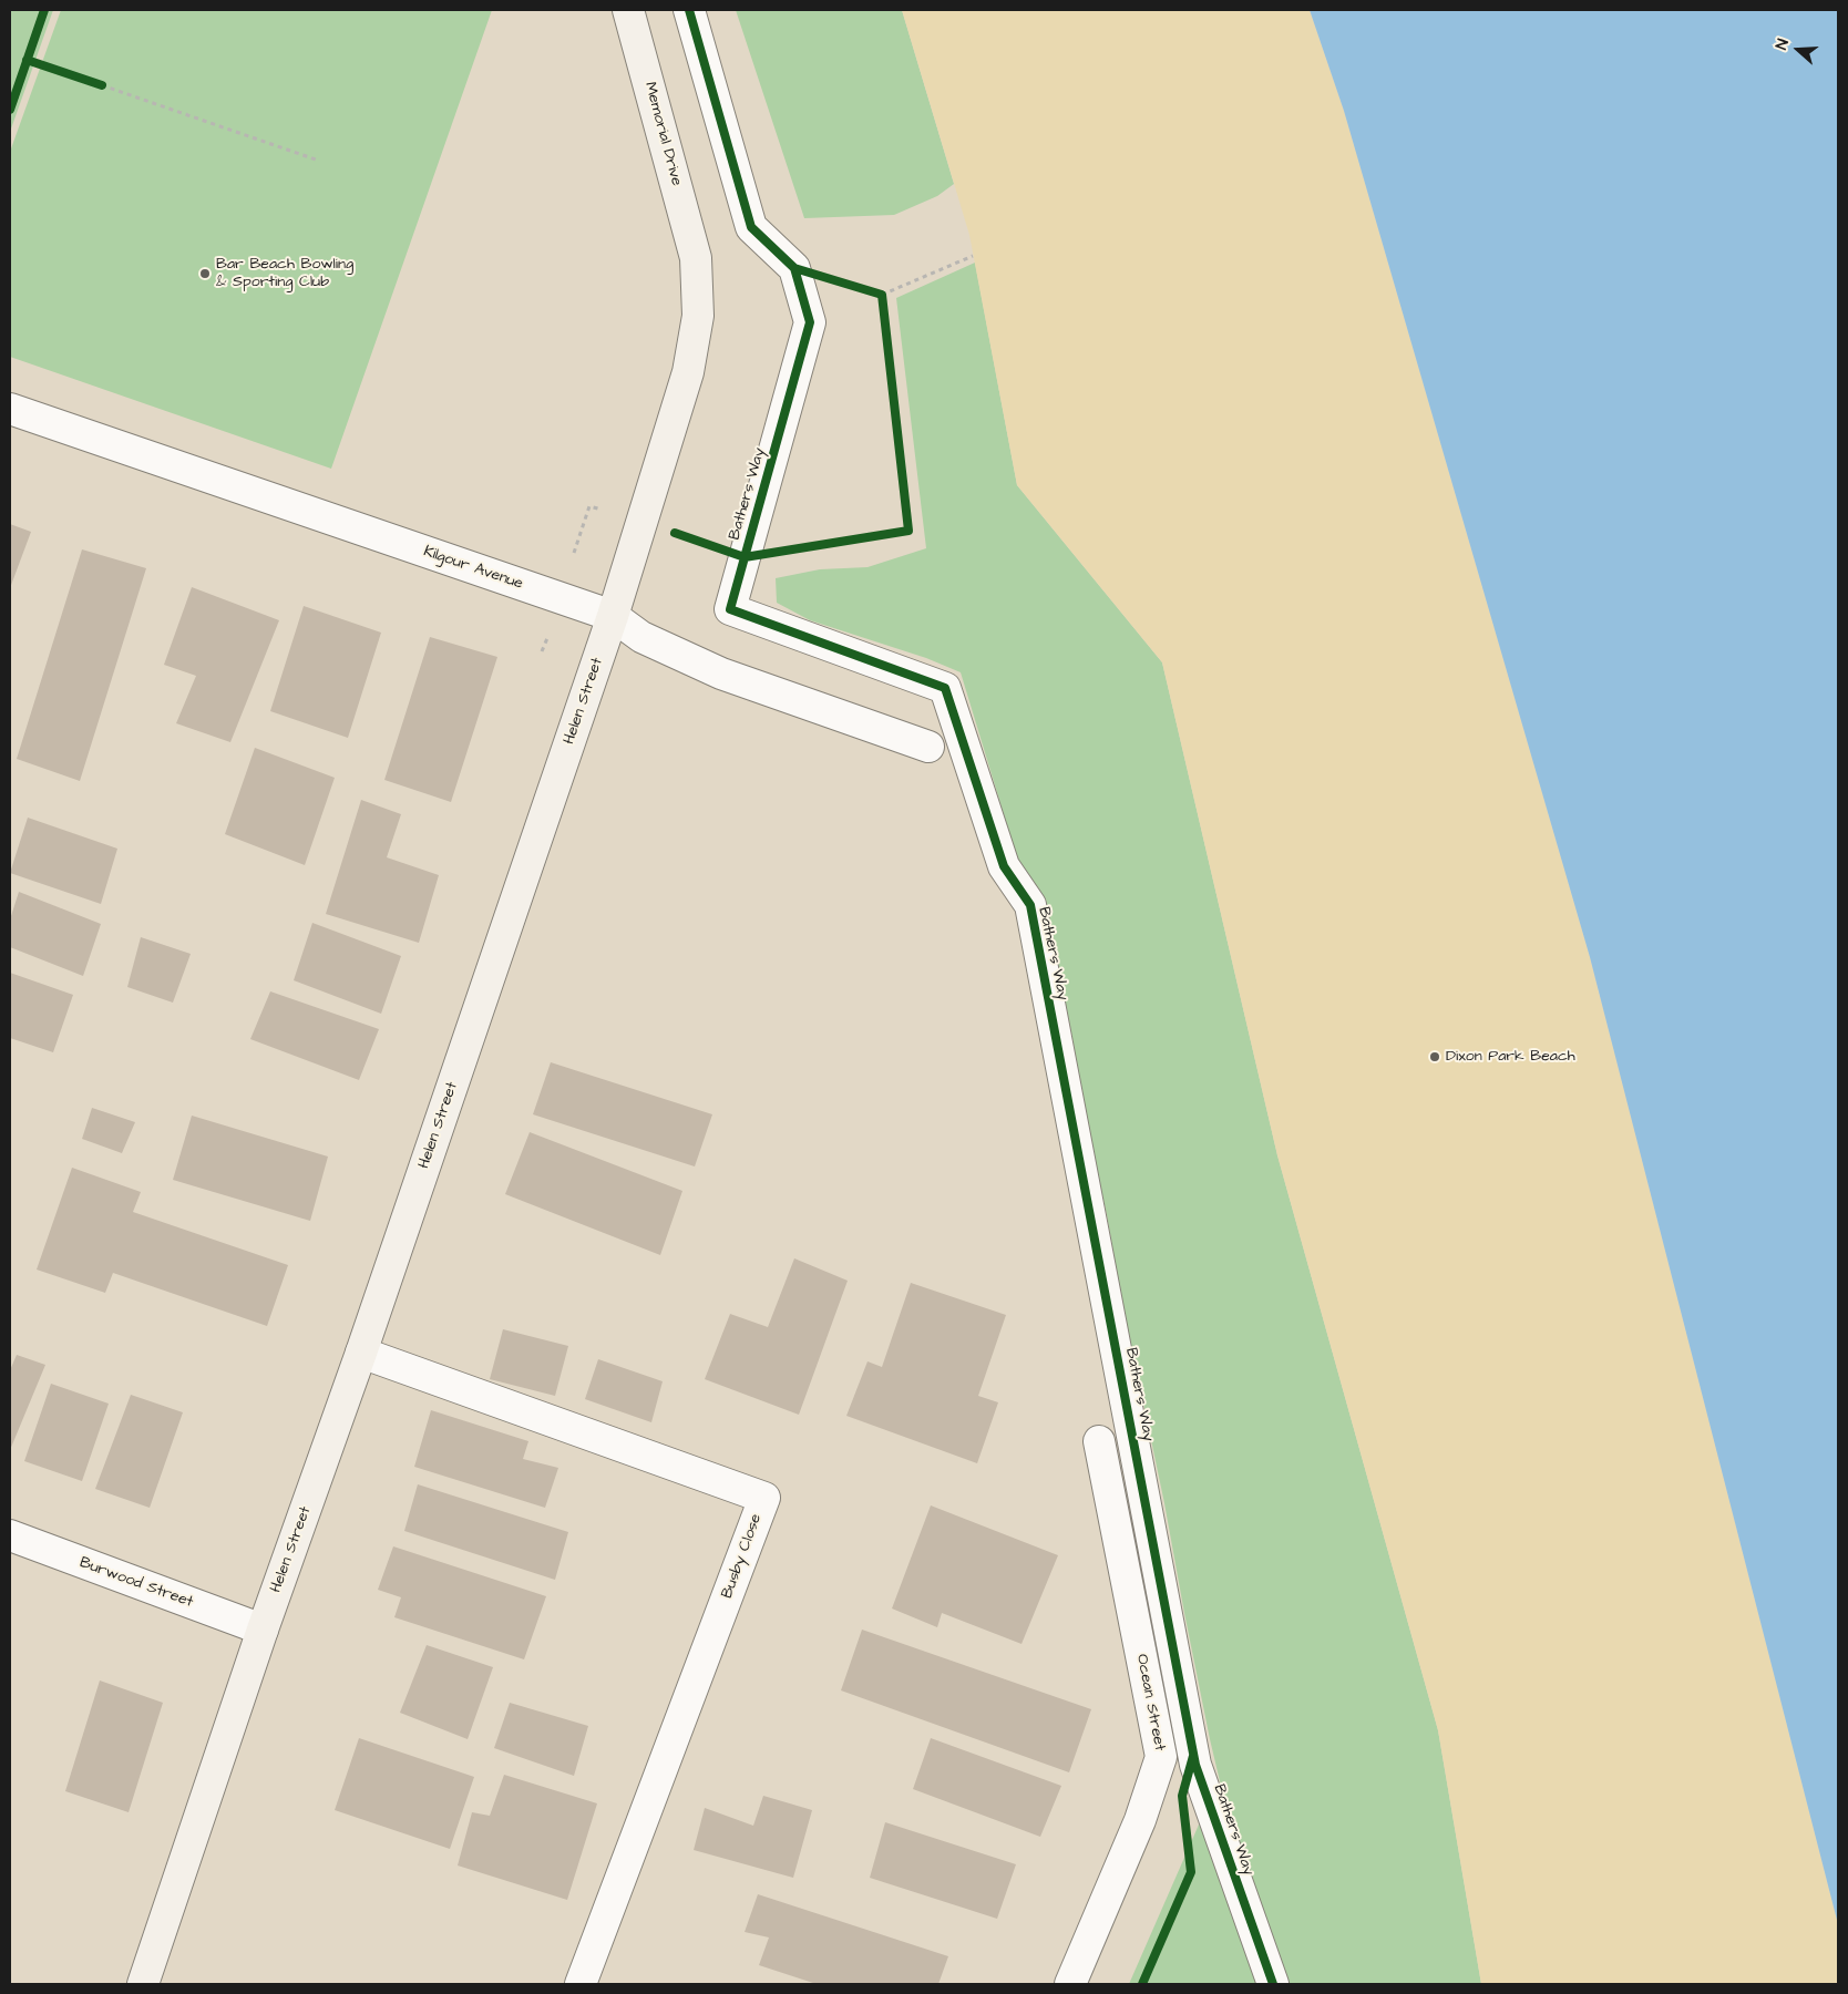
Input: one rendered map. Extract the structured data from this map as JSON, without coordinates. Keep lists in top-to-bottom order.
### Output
{
  "streets": {
    "main road": ["Memorial Drive", "Helen Street"],
    "street": [
      "Bathers Way",
      "Kilgour Avenue",
      "Busby Close",
      "Burwood Street",
      "Ocean Street"
    ]
  },
  "crossings": [
    ["Memorial Drive", "Helen Street"],
    ["Kilgour Avenue", "Helen Street"],
    ["Helen Street", "Busby Close"],
    ["Helen Street", "Burwood Street"]
  ],
  "places": ["Bar Beach Bowling & Sporting Club", "Dixon Park Beach"],
  "north": "left"
}
